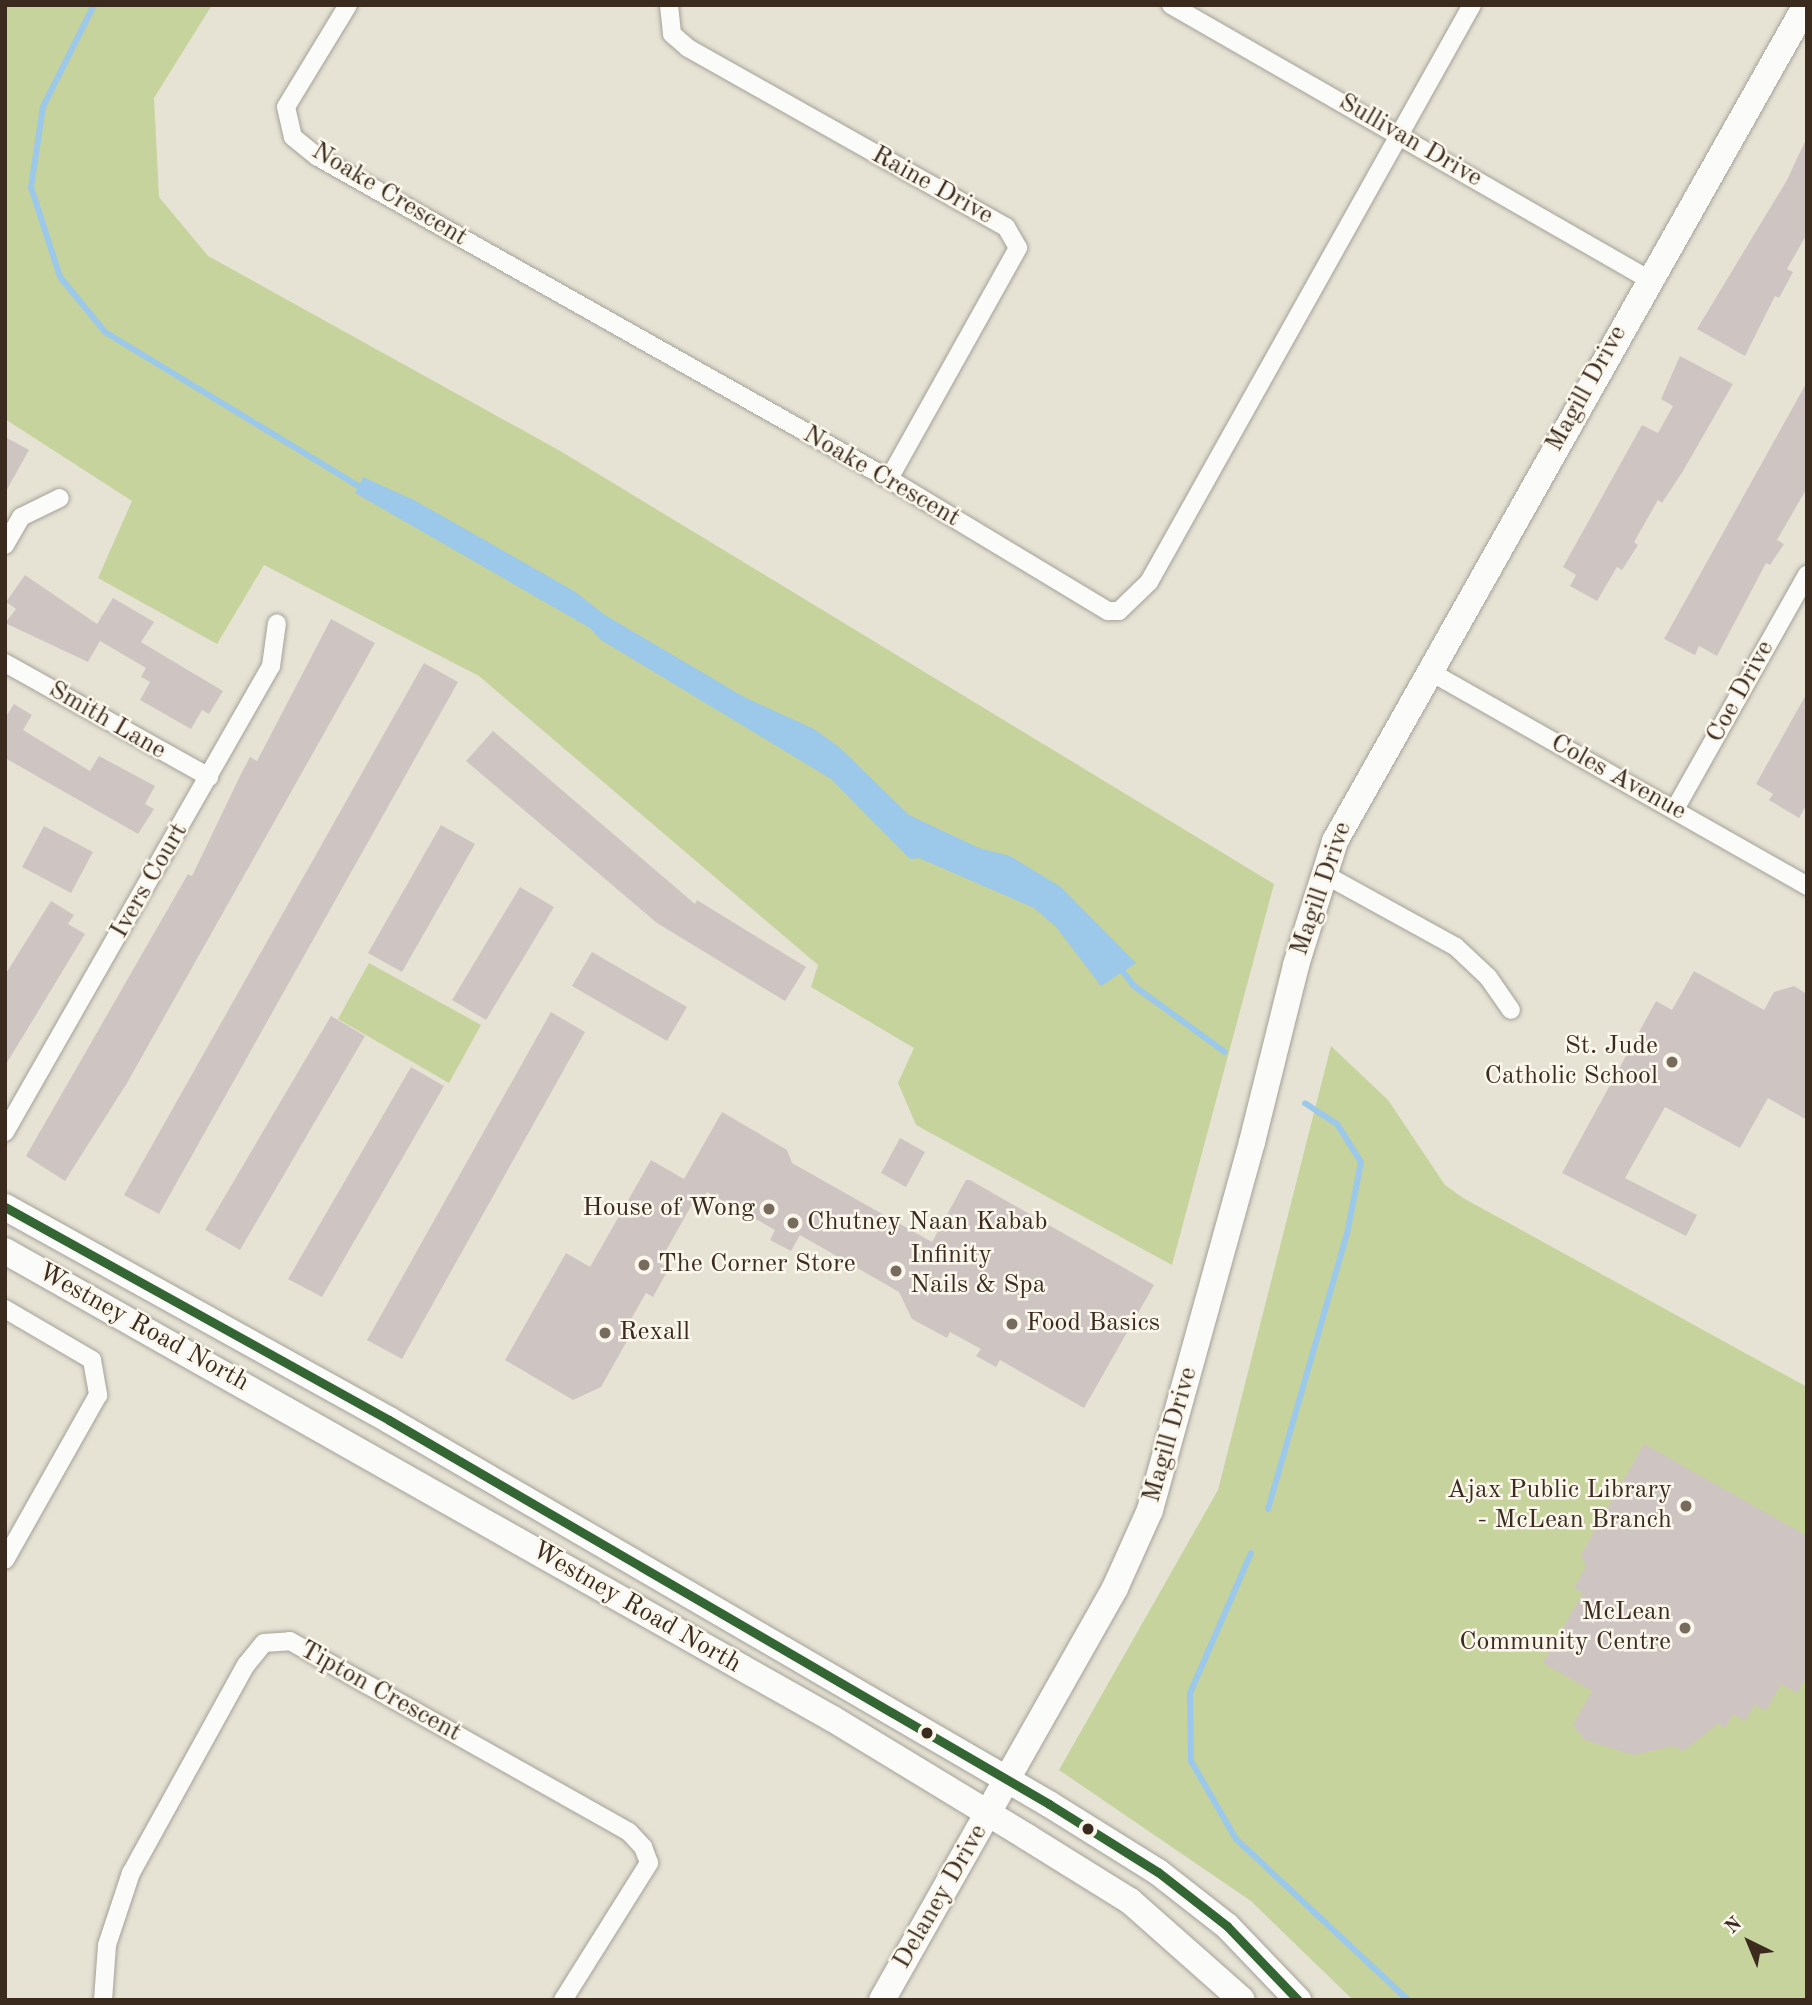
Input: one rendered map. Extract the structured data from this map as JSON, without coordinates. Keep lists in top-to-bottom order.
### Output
{
  "streets": {
    "main road": ["Magill Drive", "Westney Road North", "Delaney Drive"],
    "street": [
      "Sullivan Drive",
      "Raine Drive",
      "Noake Crescent",
      "Coe Drive",
      "Smith Lane",
      "Coles Avenue",
      "Ivers Court",
      "Tipton Crescent"
    ]
  },
  "crossings": [
    ["Sullivan Drive", "Noake Crescent"],
    ["Sullivan Drive", "Magill Drive"],
    ["Raine Drive", "Noake Crescent"],
    ["Magill Drive", "Coles Avenue"],
    ["Magill Drive", "Westney Road North"],
    ["Magill Drive", "Delaney Drive"],
    ["Coe Drive", "Coles Avenue"],
    ["Smith Lane", "Ivers Court"],
    ["Westney Road North", "Delaney Drive"]
  ],
  "places": [
    "St. Jude Catholic School",
    "House of Wong",
    "Chutney Naan Kabab",
    "The Corner Store",
    "Infinity Nails & Spa",
    "Food Basics",
    "Rexall",
    "Ajax Public Library - McLean Branch",
    "McLean Community Centre"
  ],
  "north": "top left"
}
